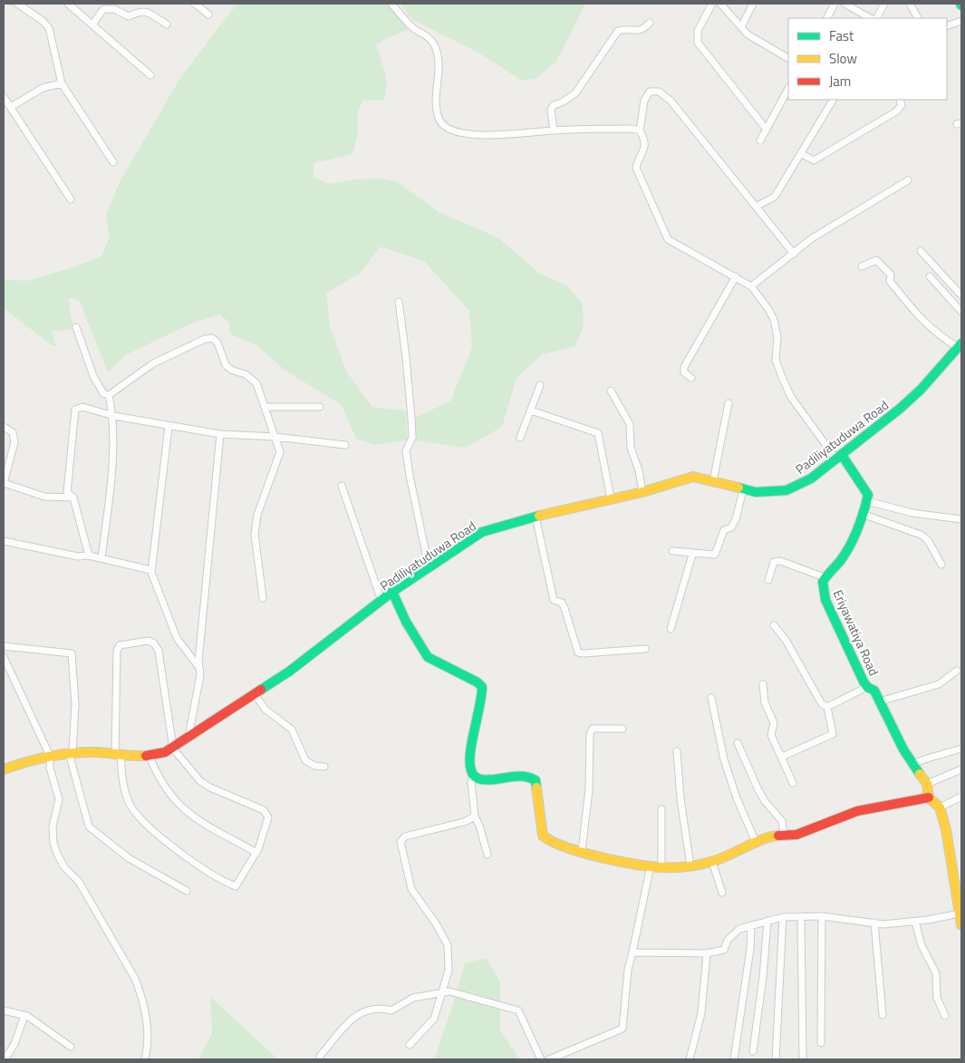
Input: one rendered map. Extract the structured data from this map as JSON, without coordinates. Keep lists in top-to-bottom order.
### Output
{
  "streets": {
    "street": ["Padiliyatuduwa Road", "Eriyawatiya Road"]
  },
  "legend": ["Fast", "Slow", "Jam"]
}
